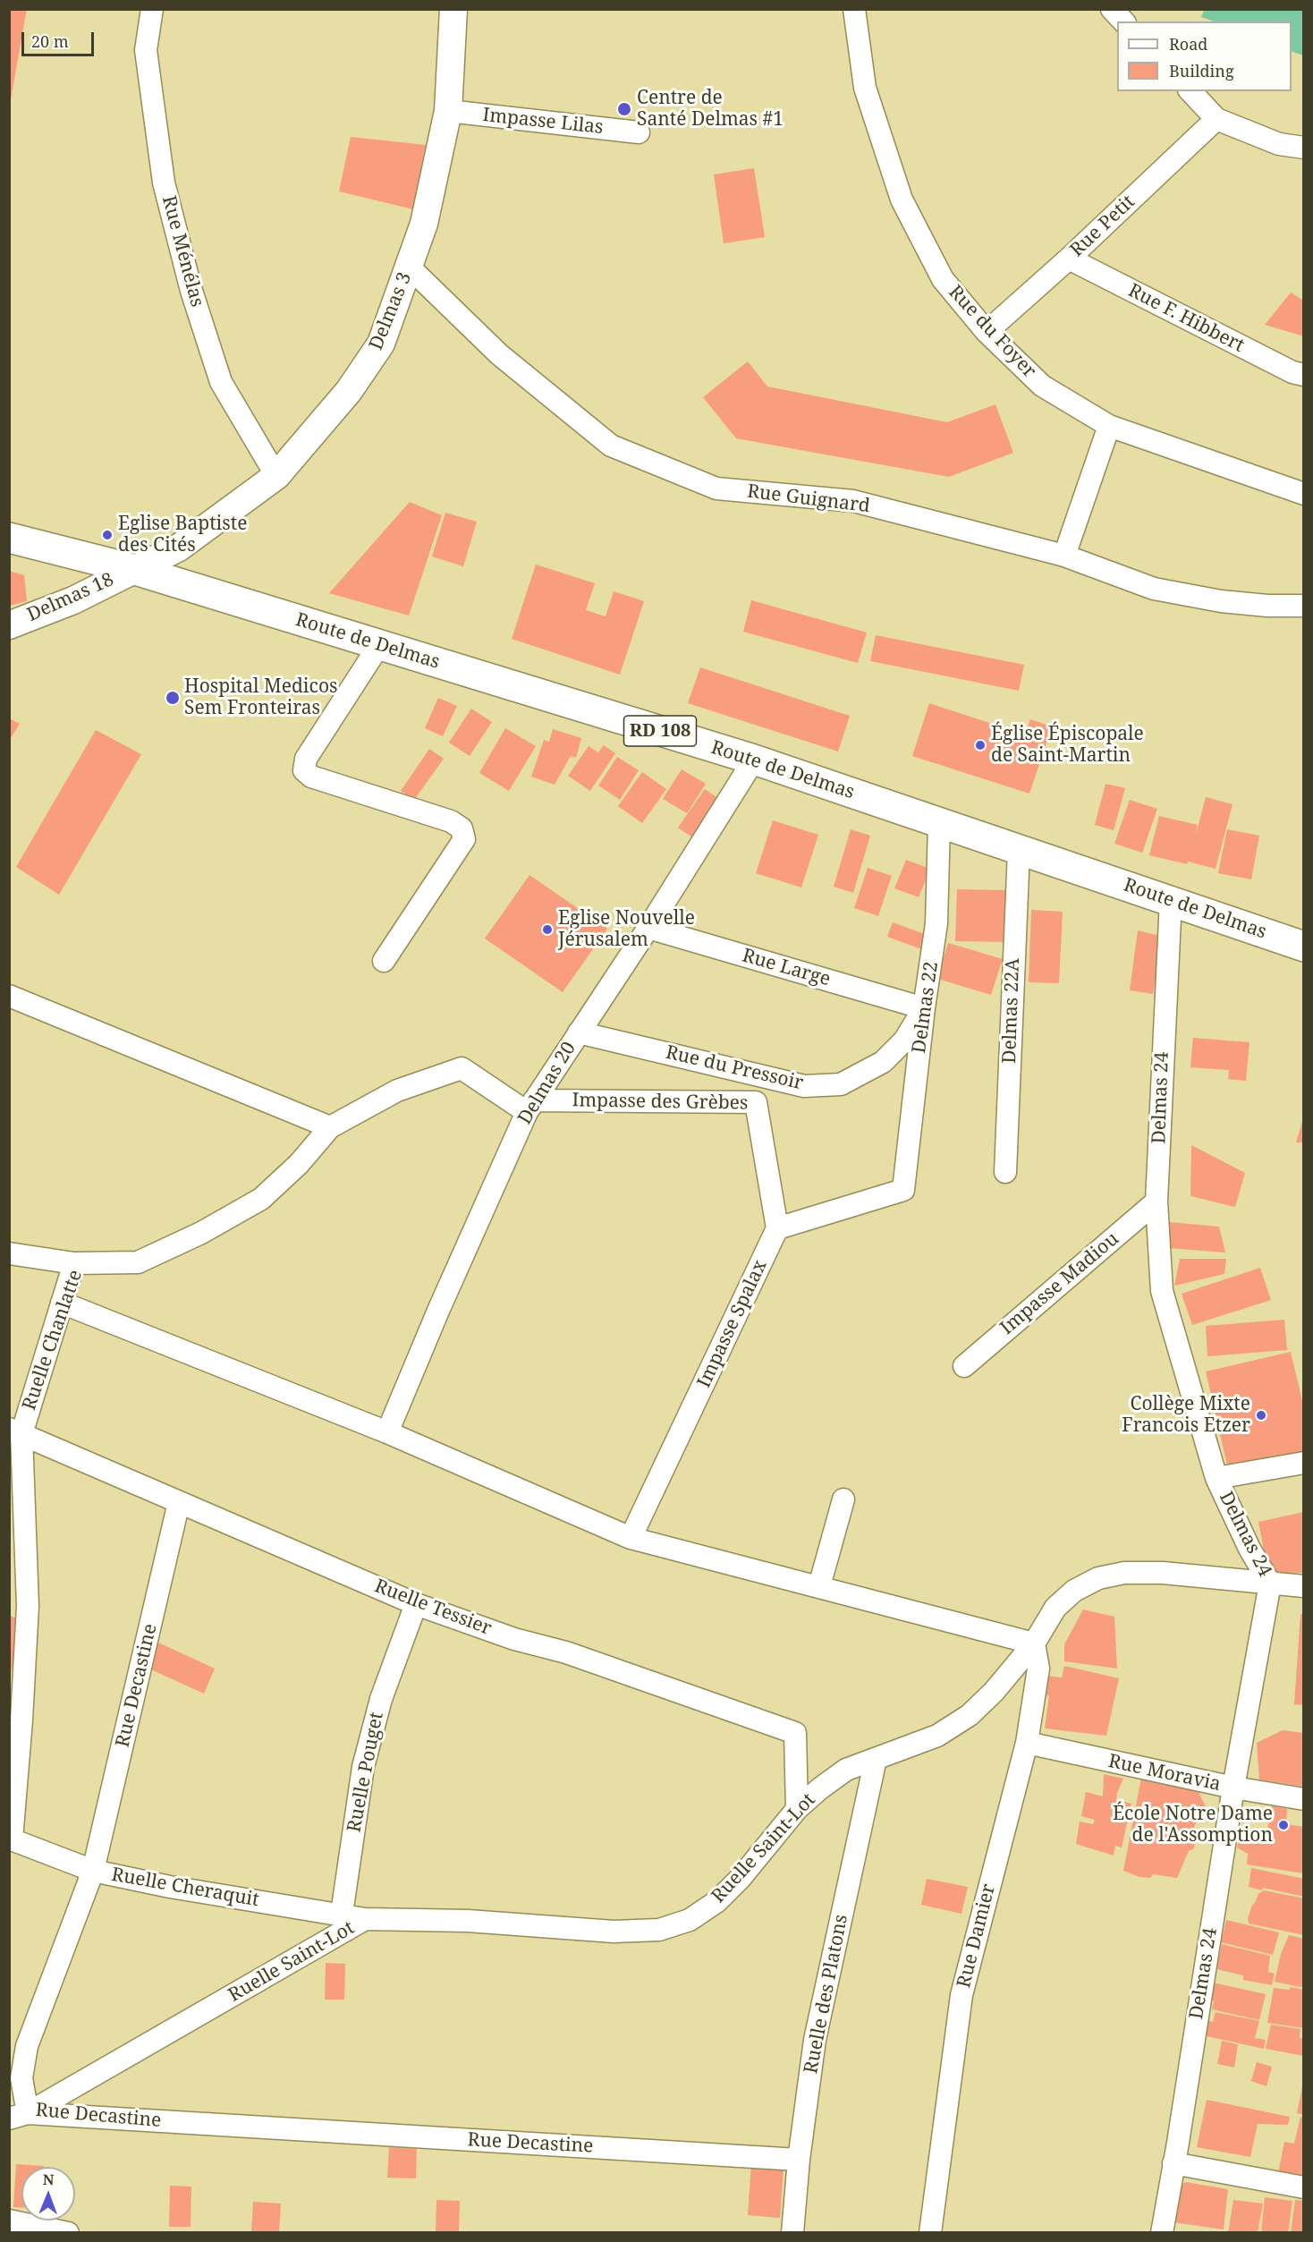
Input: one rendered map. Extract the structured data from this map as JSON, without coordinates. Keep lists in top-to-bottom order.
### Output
{
  "streets": {
    "main road": ["Route de Delmas", "RD 108"],
    "street": [
      "Impasse Lilas",
      "Rue Petit",
      "Rue Ménélas",
      "Delmas 3",
      "Rue F. Hibbert",
      "Rue du Foyer",
      "Rue Guignard",
      "Delmas 18",
      "Rue Large",
      "Delmas 22",
      "Delmas 22A",
      "Rue du Pressoir",
      "Delmas 20",
      "Delmas 24",
      "Impasse des Grèbes",
      "Impasse Madiou",
      "Impasse Spalax",
      "Ruelle Chanlatte",
      "Ruelle Tessier",
      "Rue Decastine",
      "Ruelle Pouget",
      "Rue Moravia",
      "Ruelle Saint-Lot",
      "Ruelle Cheraquit",
      "Rue Damier",
      "Ruelle des Platons"
    ]
  },
  "crossings": [
    ["Impasse Lilas", "Delmas 3"],
    ["Rue Petit", "Rue F. Hibbert"],
    ["Rue Petit", "Rue du Foyer"],
    ["Rue Ménélas", "Delmas 3"],
    ["Delmas 3", "Rue Guignard"],
    ["Delmas 3", "Delmas 18"],
    ["Delmas 3", "Route de Delmas"],
    ["Delmas 18", "Route de Delmas"],
    ["Route de Delmas", "Delmas 22"],
    ["Route de Delmas", "Delmas 22A"],
    ["Route de Delmas", "Delmas 20"],
    ["Route de Delmas", "Delmas 24"],
    ["Rue Large", "Delmas 22"],
    ["Rue Large", "Rue du Pressoir"],
    ["Rue Large", "Delmas 20"],
    ["Delmas 22", "Rue du Pressoir"],
    ["Delmas 22", "Impasse des Grèbes"],
    ["Delmas 22", "Impasse Spalax"],
    ["Rue du Pressoir", "Delmas 20"],
    ["Delmas 20", "Impasse des Grèbes"],
    ["Delmas 20", "Ruelle Chanlatte"],
    ["Delmas 24", "Impasse Madiou"],
    ["Delmas 24", "Rue Moravia"],
    ["Delmas 24", "Ruelle Saint-Lot"],
    ["Impasse des Grèbes", "Impasse Spalax"],
    ["Impasse des Grèbes", "Ruelle Chanlatte"],
    ["Ruelle Chanlatte", "Ruelle Tessier"],
    ["Ruelle Chanlatte", "Ruelle Cheraquit"],
    ["Ruelle Tessier", "Rue Decastine"],
    ["Ruelle Tessier", "Ruelle Pouget"],
    ["Ruelle Tessier", "Ruelle Saint-Lot"],
    ["Rue Decastine", "Ruelle Saint-Lot"],
    ["Rue Decastine", "Ruelle Cheraquit"],
    ["Rue Decastine", "Ruelle des Platons"],
    ["Ruelle Pouget", "Ruelle Cheraquit"],
    ["Rue Moravia", "Rue Damier"],
    ["Ruelle Saint-Lot", "Ruelle Cheraquit"],
    ["Ruelle Saint-Lot", "Rue Damier"],
    ["Ruelle Saint-Lot", "Ruelle des Platons"]
  ],
  "places": [
    "Centre de Santé Delmas #1",
    "Eglise Baptiste des Cités",
    "Hospital Medicos Sem Fronteiras",
    "Église Épiscopale de Saint-Martin",
    "Eglise Nouvelle Jérusalem",
    "Collège Mixte Francois Etzer",
    "École Notre Dame de l'Assomption"
  ],
  "legend": ["Road", "Building"],
  "scale_bar": "20 m",
  "north": "top"
}
